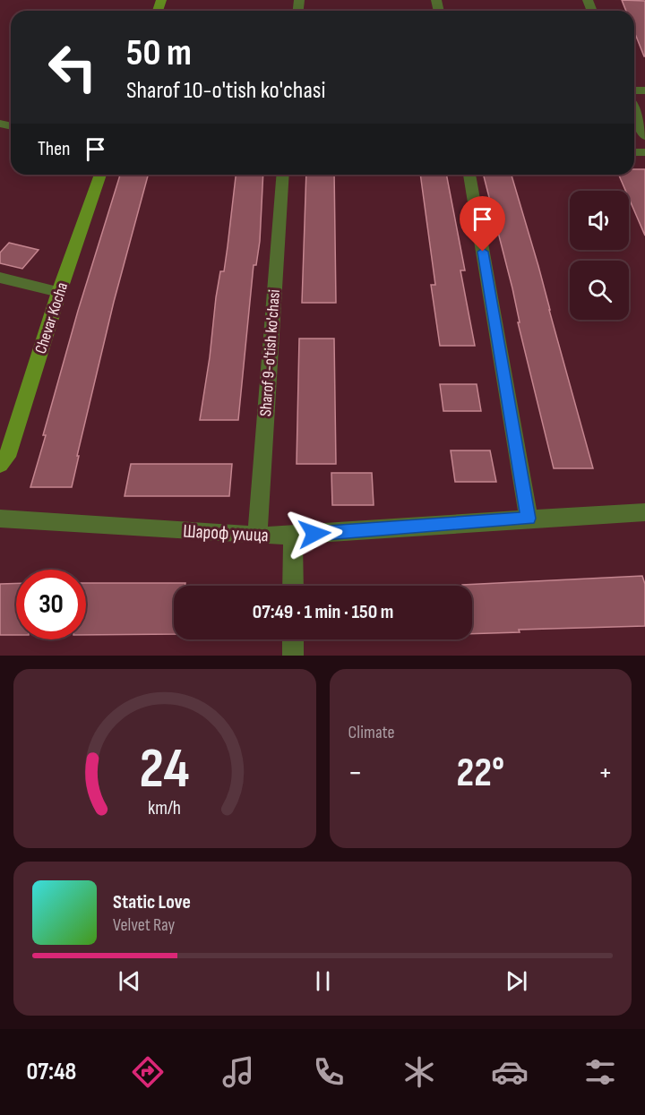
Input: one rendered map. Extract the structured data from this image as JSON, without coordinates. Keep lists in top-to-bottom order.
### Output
{
  "streets": {
    "street": ["Chevar Kocha", "Sharof 9-o'tish ko'chasi", "Шароф улица"]
  },
  "crossings": [
    ["Sharof 9-o'tish ko'chasi", "Шароф улица"]
  ],
  "page": {
    "turn": ["50 m", "Sharof 10-o'tish ko'chasi"],
    "then": "Then",
    "limit": "30",
    "trip": "07:49 · 1 min · 150 m",
    "tile": "Climate",
    "heat": ["−", "22°", "+"],
    "song": ["Static Love", "Velvet Ray"],
    "tabs": "07:48",
    "gauge": ["24", "km/h"]
  }
}
